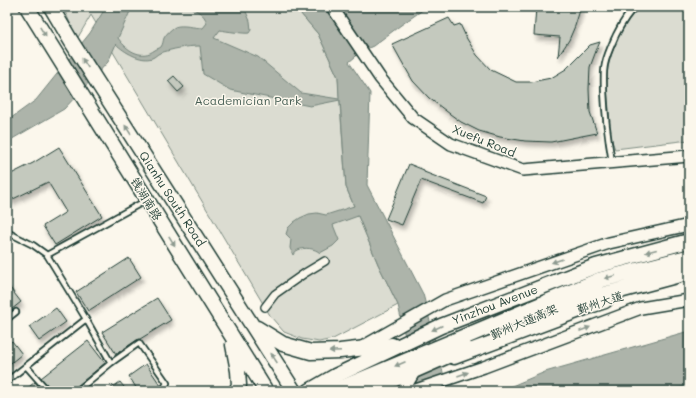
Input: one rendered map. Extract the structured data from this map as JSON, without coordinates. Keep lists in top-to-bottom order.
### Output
{
  "streets": {
    "highway": ["Yinzhou Avenue", "鄞州大道高架"],
    "main road": ["钱湖南路", "Qianhu South Road", "鄞州大道"],
    "street": ["Xuefu Road"]
  },
  "one_way": ["钱湖南路", "Qianhu South Road"],
  "parks": ["Academician Park"]
}
